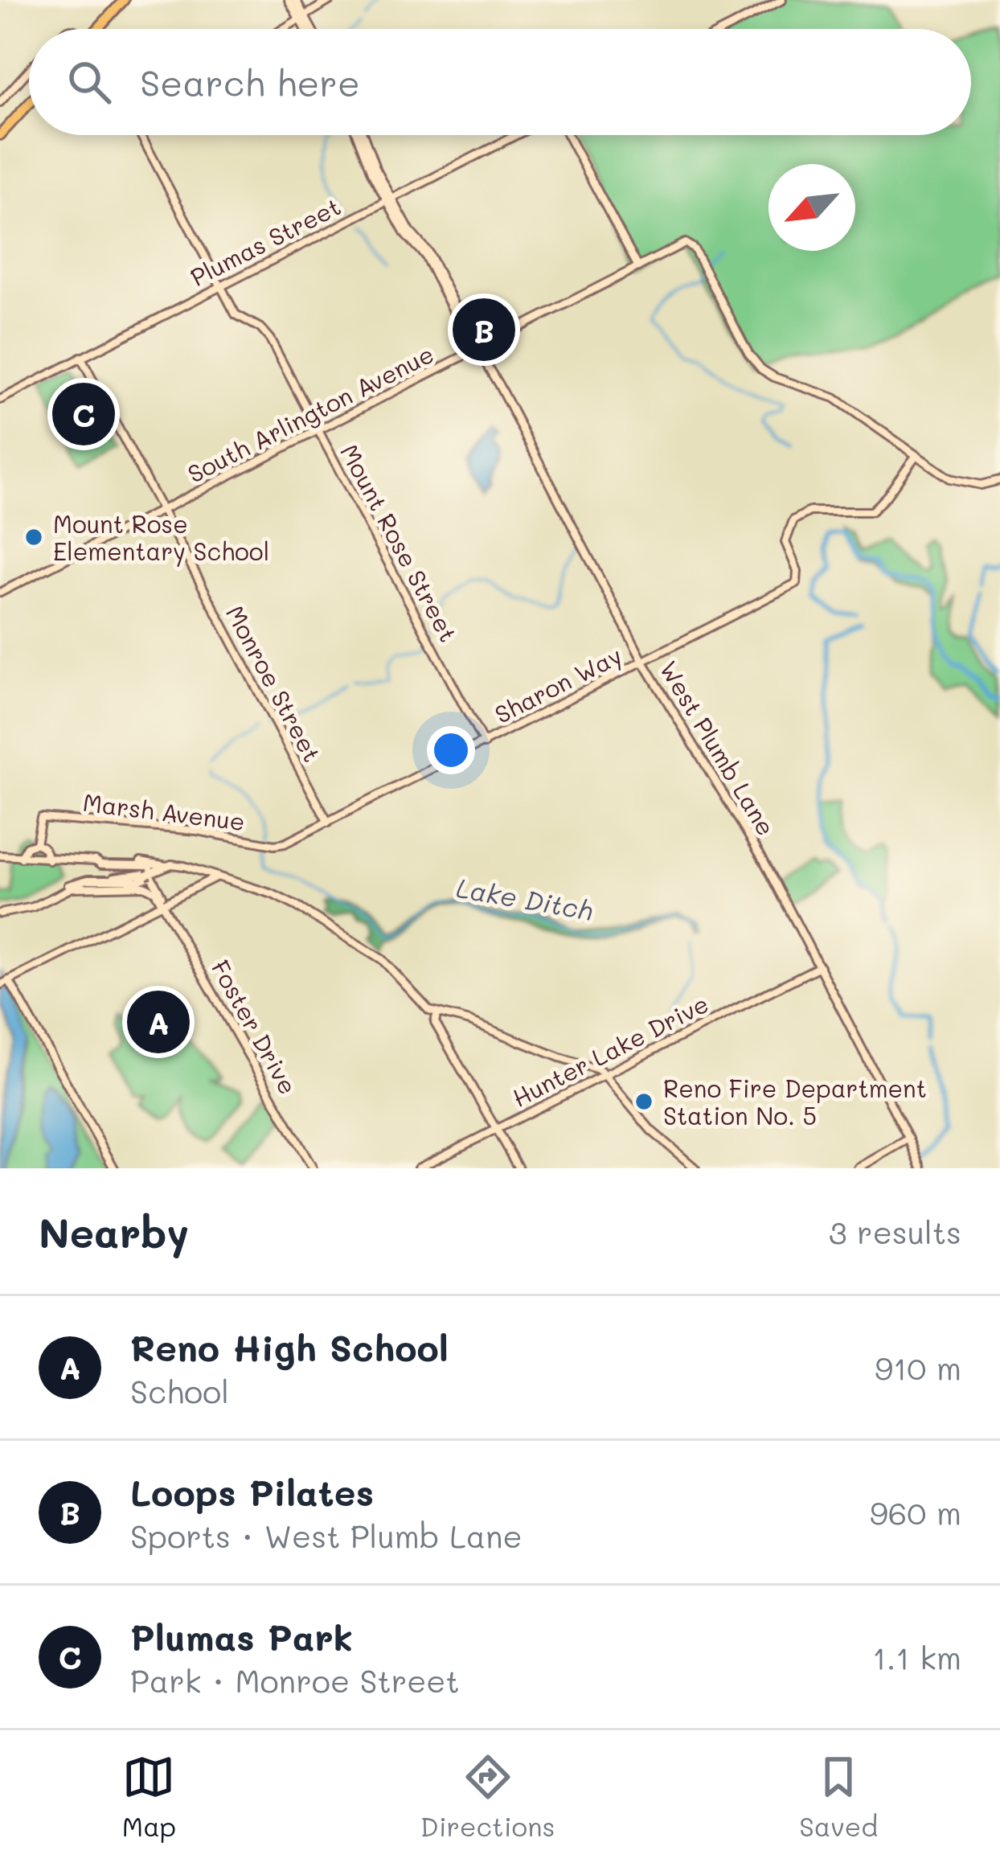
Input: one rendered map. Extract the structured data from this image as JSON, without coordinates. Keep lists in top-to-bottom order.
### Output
{
  "streets": {
    "street": [
      "Plumas Street",
      "South Arlington Avenue",
      "Mount Rose Street",
      "Monroe Street",
      "Sharon Way",
      "West Plumb Lane",
      "Marsh Avenue",
      "Foster Drive",
      "Hunter Lake Drive"
    ]
  },
  "crossings": [
    ["Plumas Street", "Mount Rose Street"],
    ["Plumas Street", "Monroe Street"],
    ["Plumas Street", "West Plumb Lane"],
    ["South Arlington Avenue", "Mount Rose Street"],
    ["South Arlington Avenue", "Monroe Street"],
    ["South Arlington Avenue", "Sharon Way"],
    ["South Arlington Avenue", "West Plumb Lane"],
    ["Mount Rose Street", "Sharon Way"],
    ["Monroe Street", "Sharon Way"],
    ["Sharon Way", "West Plumb Lane"],
    ["Sharon Way", "Marsh Avenue"],
    ["West Plumb Lane", "Hunter Lake Drive"]
  ],
  "water": ["Lake Ditch"],
  "places": ["Mount Rose Elementary School", "Reno Fire Department Station No. 5"],
  "north": "bottom left",
  "page": {
    "search": "Search here",
    "pins": ["B", "C", "A"],
    "heading": ["Nearby", "3 results"],
    "list": [
      {
        "mark": "A",
        "name": "Reno High School",
        "note": "School",
        "value": "910 m"
      },
      {
        "mark": "B",
        "name": "Loops Pilates",
        "note": "Sports · West Plumb Lane",
        "value": "960 m"
      },
      {
        "mark": "C",
        "name": "Plumas Park",
        "note": "Park · Monroe Street",
        "value": "1.1 km"
      }
    ],
    "nav": ["Map", "Directions", "Saved"]
  }
}
